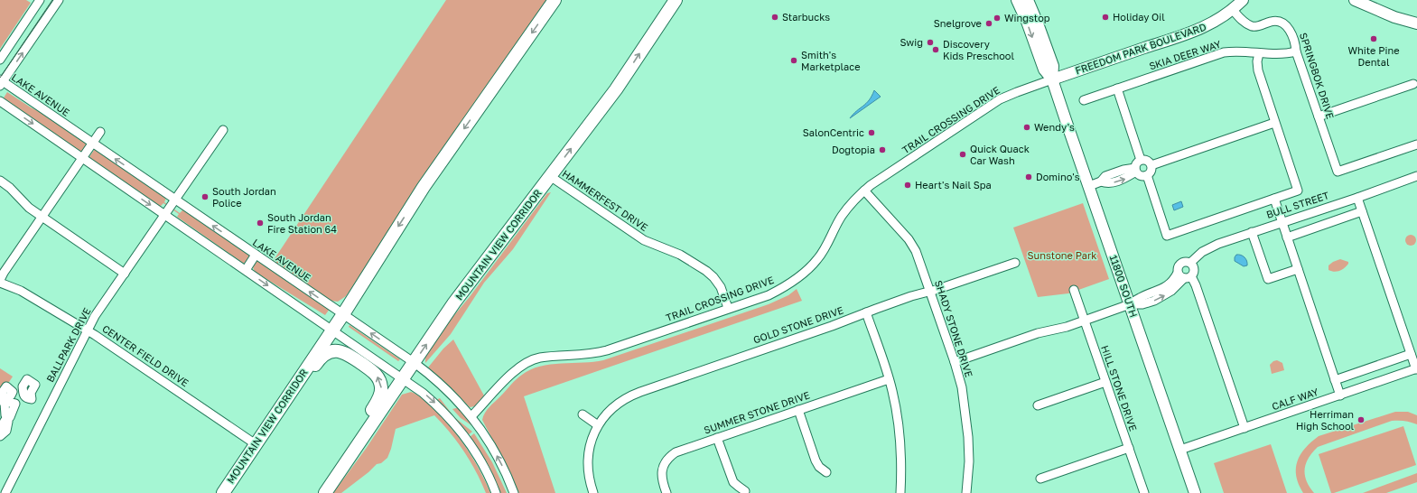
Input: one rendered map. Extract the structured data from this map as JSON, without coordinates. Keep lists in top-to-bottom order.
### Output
{
  "streets": {
    "highway": ["MOUNTAIN VIEW CORRIDOR"],
    "main road": ["FREEDOM PARK BOULEVARD", "11800 SOUTH"],
    "street": [
      "SKIA DEER WAY",
      "SPRINGBOK DRIVE",
      "LAKE AVENUE",
      "TRAIL CROSSING DRIVE",
      "HAMMERFEST DRIVE",
      "BULL STREET",
      "GOLD STONE DRIVE",
      "SHADY STONE DRIVE",
      "BALLPARK DRIVE",
      "CENTER FIELD DRIVE",
      "HILL STONE DRIVE",
      "CALF WAY",
      "SUMMER STONE DRIVE"
    ]
  },
  "crossings": [
    ["FREEDOM PARK BOULEVARD", "SPRINGBOK DRIVE"],
    ["FREEDOM PARK BOULEVARD", "TRAIL CROSSING DRIVE"],
    ["FREEDOM PARK BOULEVARD", "11800 SOUTH"],
    ["SKIA DEER WAY", "SPRINGBOK DRIVE"],
    ["LAKE AVENUE", "TRAIL CROSSING DRIVE"],
    ["LAKE AVENUE", "MOUNTAIN VIEW CORRIDOR"],
    ["LAKE AVENUE", "BALLPARK DRIVE"],
    ["TRAIL CROSSING DRIVE", "HAMMERFEST DRIVE"],
    ["TRAIL CROSSING DRIVE", "11800 SOUTH"],
    ["TRAIL CROSSING DRIVE", "SHADY STONE DRIVE"],
    ["HAMMERFEST DRIVE", "MOUNTAIN VIEW CORRIDOR"],
    ["MOUNTAIN VIEW CORRIDOR", "CENTER FIELD DRIVE"],
    ["11800 SOUTH", "CALF WAY"],
    ["GOLD STONE DRIVE", "SHADY STONE DRIVE"],
    ["BALLPARK DRIVE", "CENTER FIELD DRIVE"]
  ],
  "parks": ["Sunstone Park"],
  "places": [
    "Starbucks",
    "Holiday Oil",
    "Wingstop",
    "Snelgrove",
    "White Pine Dental",
    "Swig",
    "Discovery Kids Preschool",
    "Smith's Marketplace",
    "Wendy's",
    "SalonCentric",
    "Dogtopia",
    "Quick Quack Car Wash",
    "Domino's",
    "Heart's Nail Spa",
    "South Jordan Police",
    "South Jordan Fire Station 64",
    "Herriman High School"
  ]
}
